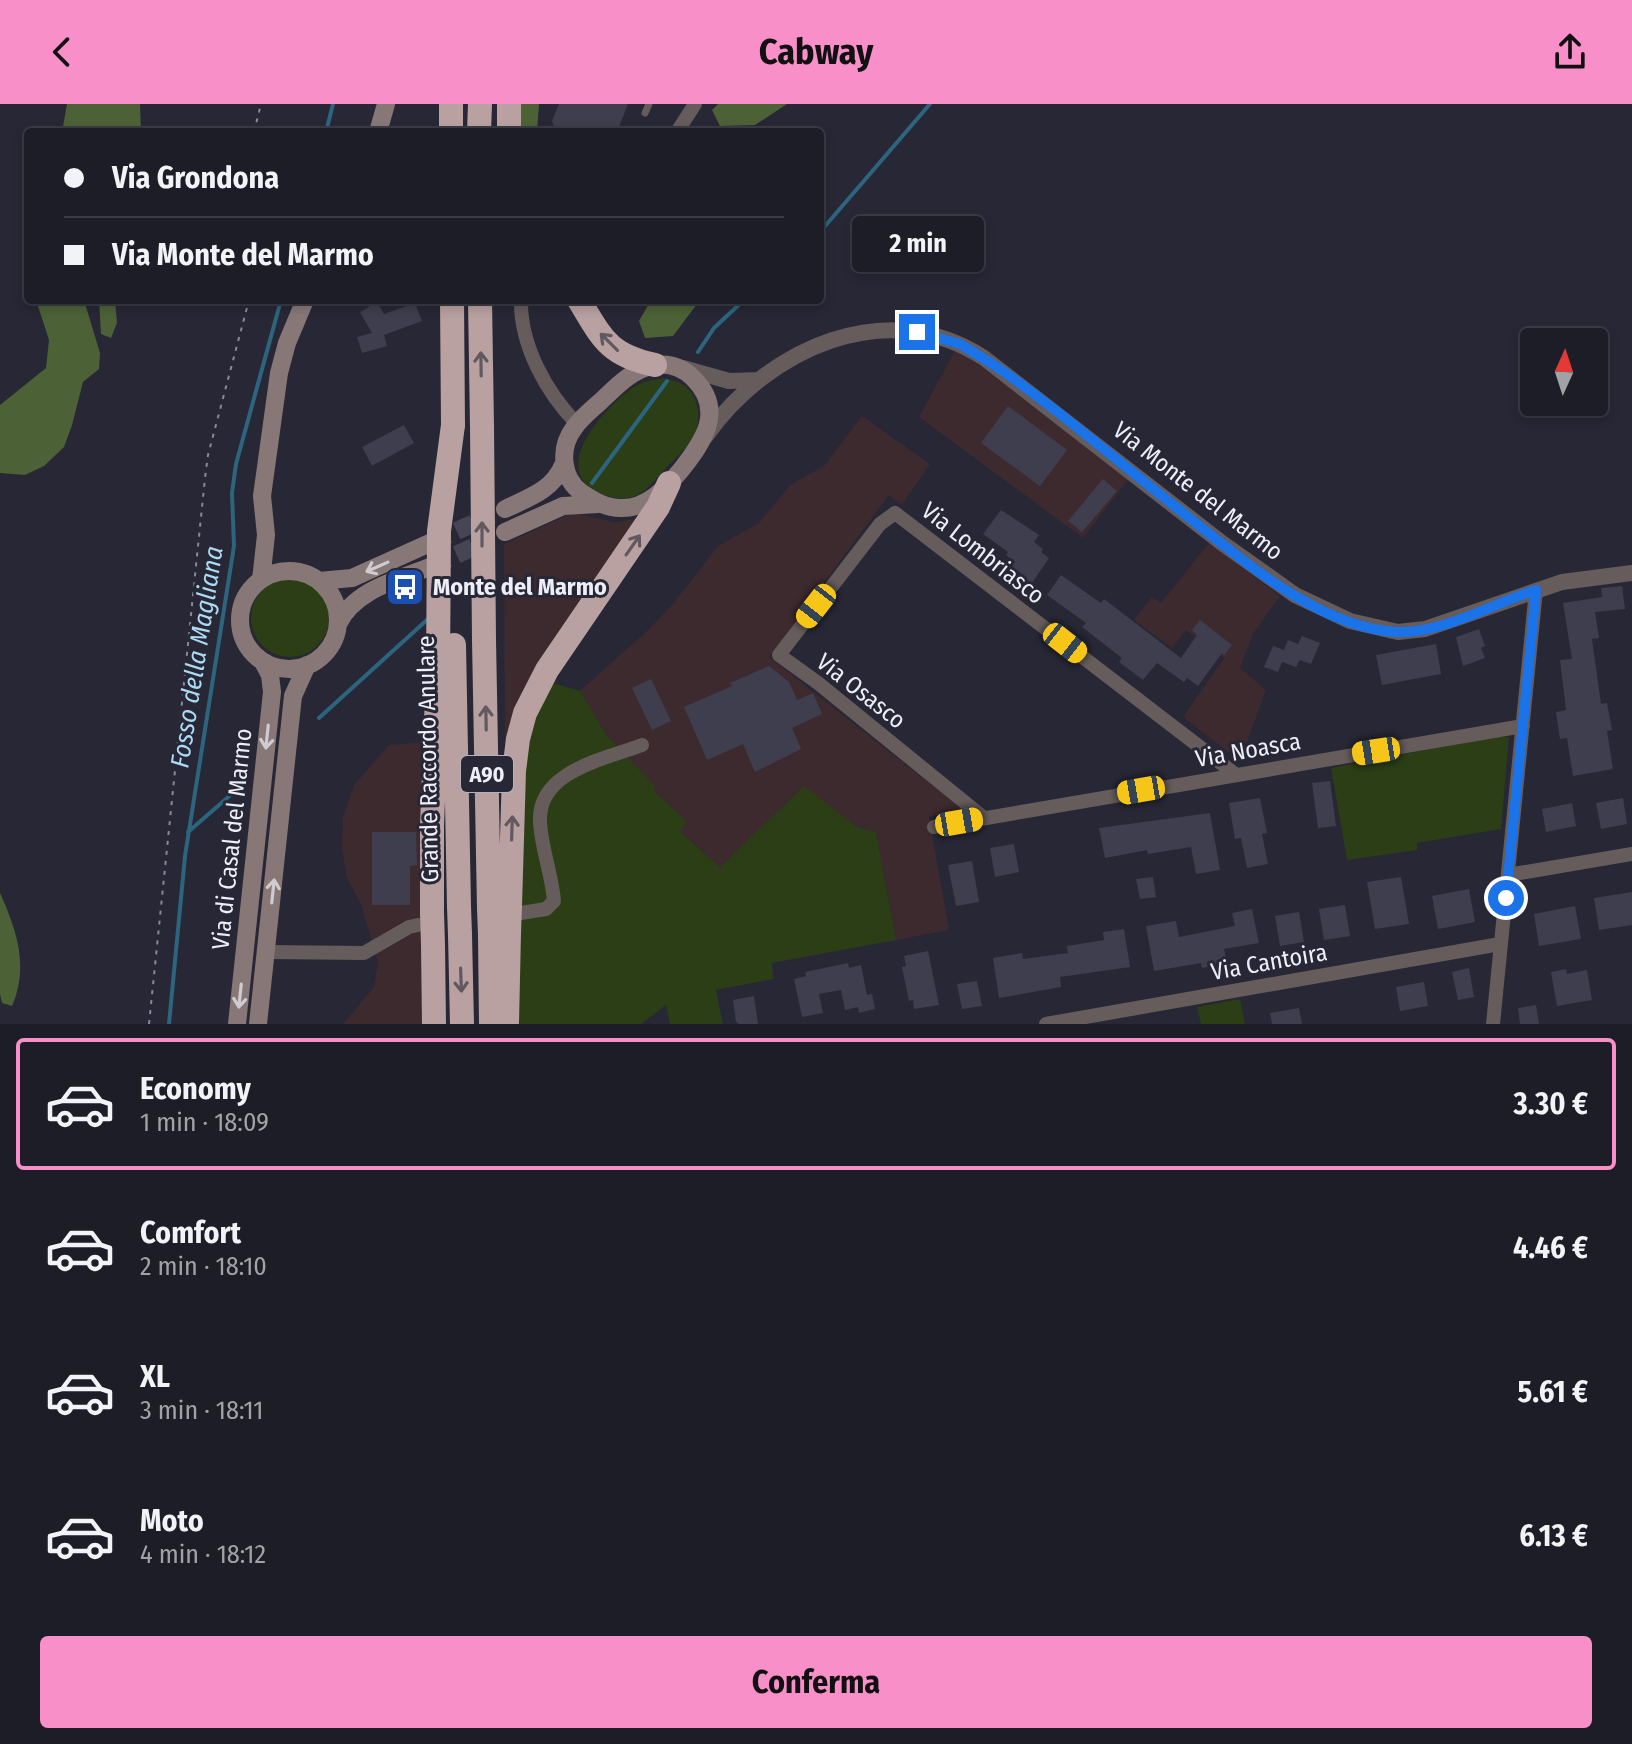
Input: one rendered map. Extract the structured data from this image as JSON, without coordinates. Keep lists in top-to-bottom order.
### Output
{
  "streets": {
    "highway": ["Grande Raccordo Anulare", "A90"],
    "main road": ["Via di Casal del Marmo"],
    "street": [
      "Via Monte del Marmo",
      "Via Lombriasco",
      "Via Osasco",
      "Via Noasca",
      "Via Cantoira"
    ]
  },
  "crossings": [
    ["Via Lombriasco", "Via Osasco"],
    ["Via Lombriasco", "Via Noasca"],
    ["Via Osasco", "Via Noasca"]
  ],
  "water": ["Fosso della Magliana"],
  "places": {
    "bus stop": ["Monte del Marmo"]
  },
  "north": "top",
  "page": {
    "header": "Cabway",
    "banner": ["Via Grondona", "Via Monte del Marmo"],
    "bubble": "2 min",
    "list": [
      {
        "name": "Economy",
        "note": "1 min · 18:09",
        "value": "3.30 €"
      },
      {
        "name": "Comfort",
        "note": "2 min · 18:10",
        "value": "4.46 €"
      },
      {
        "name": "XL",
        "note": "3 min · 18:11",
        "value": "5.61 €"
      },
      {
        "name": "Moto",
        "note": "4 min · 18:12",
        "value": "6.13 €"
      }
    ],
    "buttons": "Conferma"
  }
}
